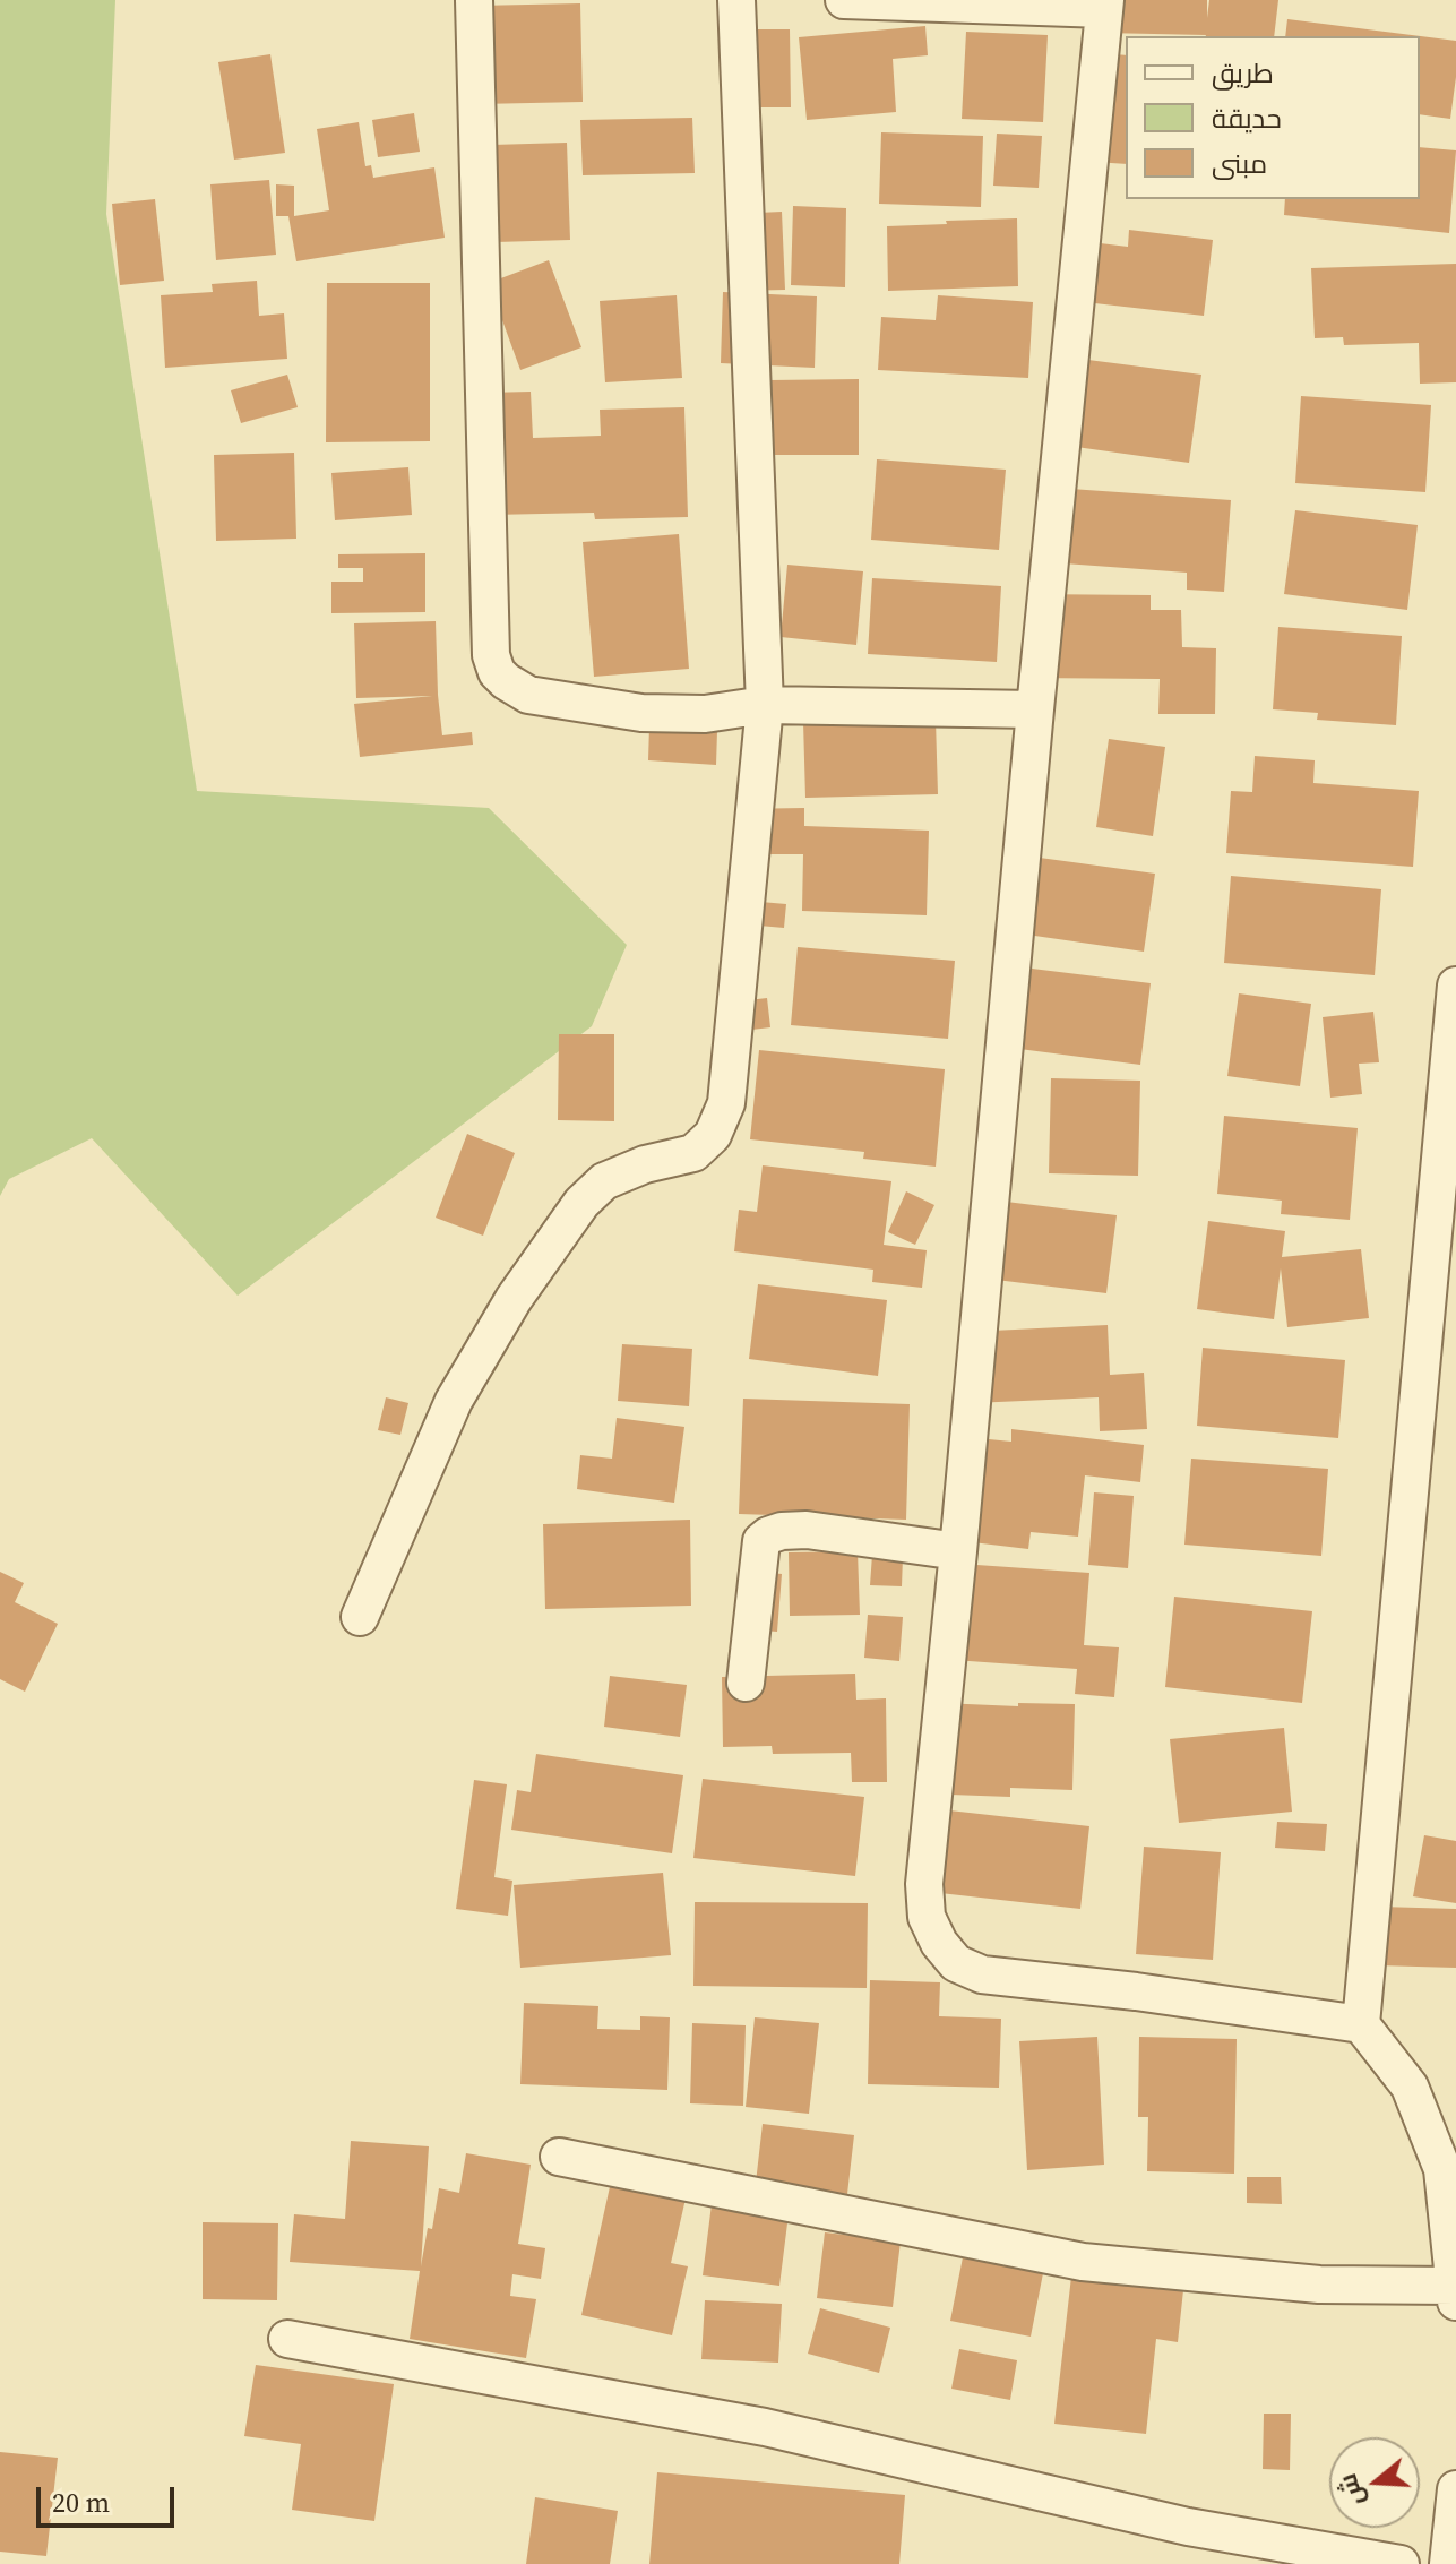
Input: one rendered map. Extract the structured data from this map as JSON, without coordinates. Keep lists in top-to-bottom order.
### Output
{
  "legend": ["طريق", "حديقة", "مبنى"],
  "scale_bar": "20 m",
  "north": "left"
}
